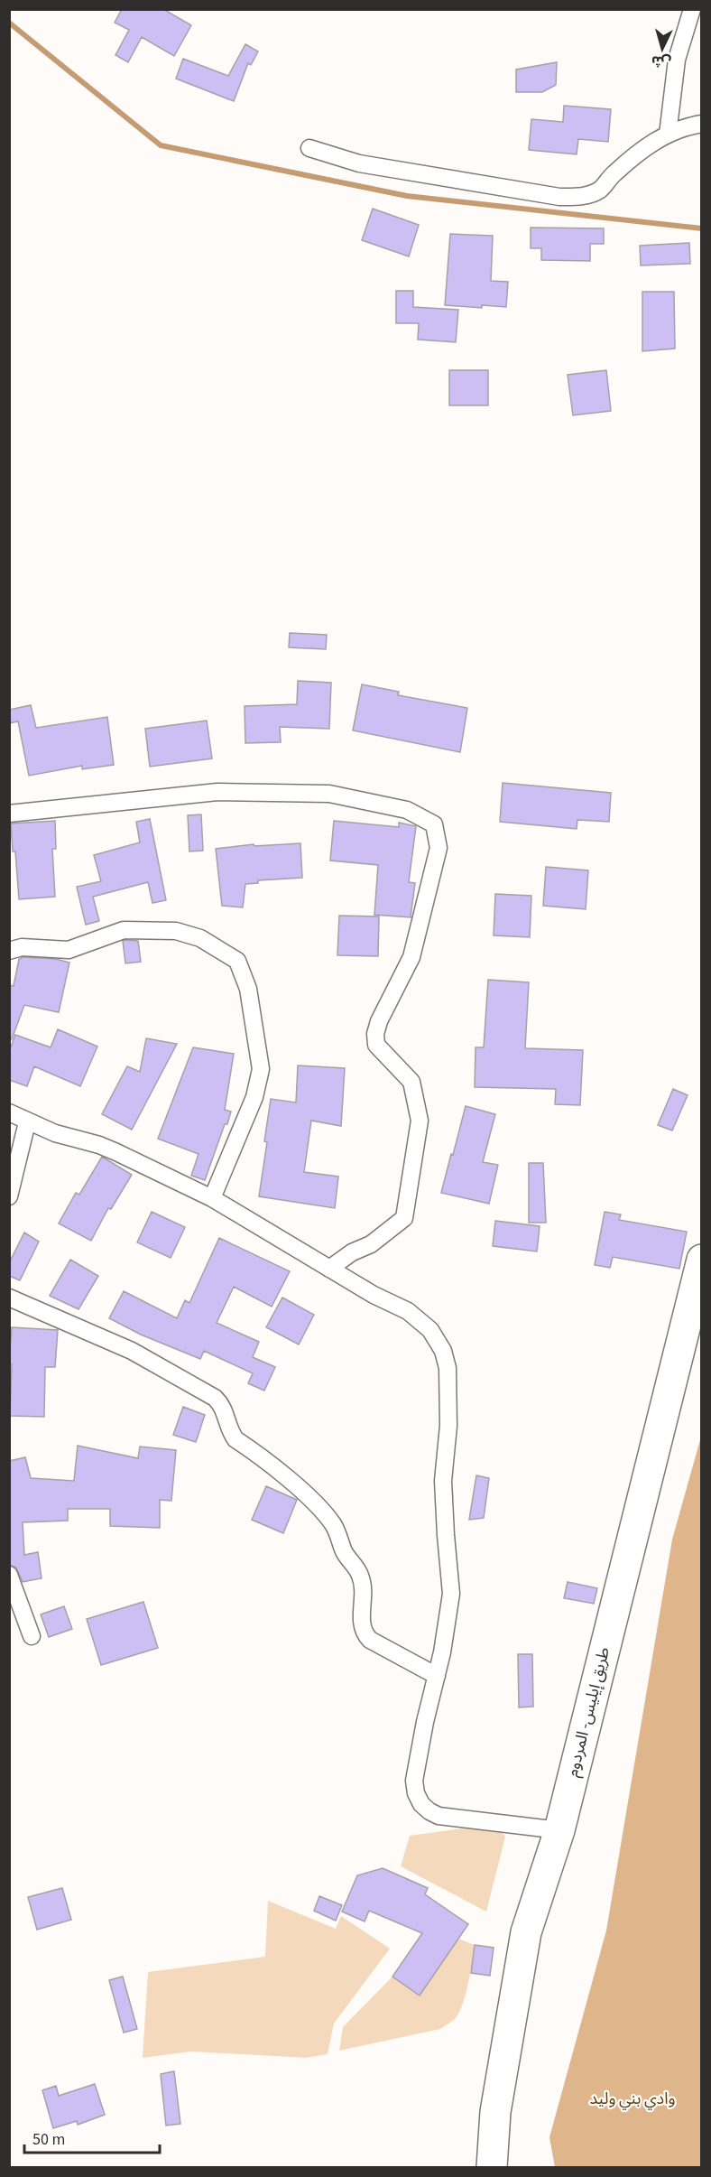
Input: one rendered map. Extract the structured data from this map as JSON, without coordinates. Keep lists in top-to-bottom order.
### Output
{
  "streets": {
    "highway": ["طريق إيليس- المردوم"]
  },
  "parks": ["وادي بني وليد"],
  "scale_bar": "50 m",
  "north": "bottom"
}
